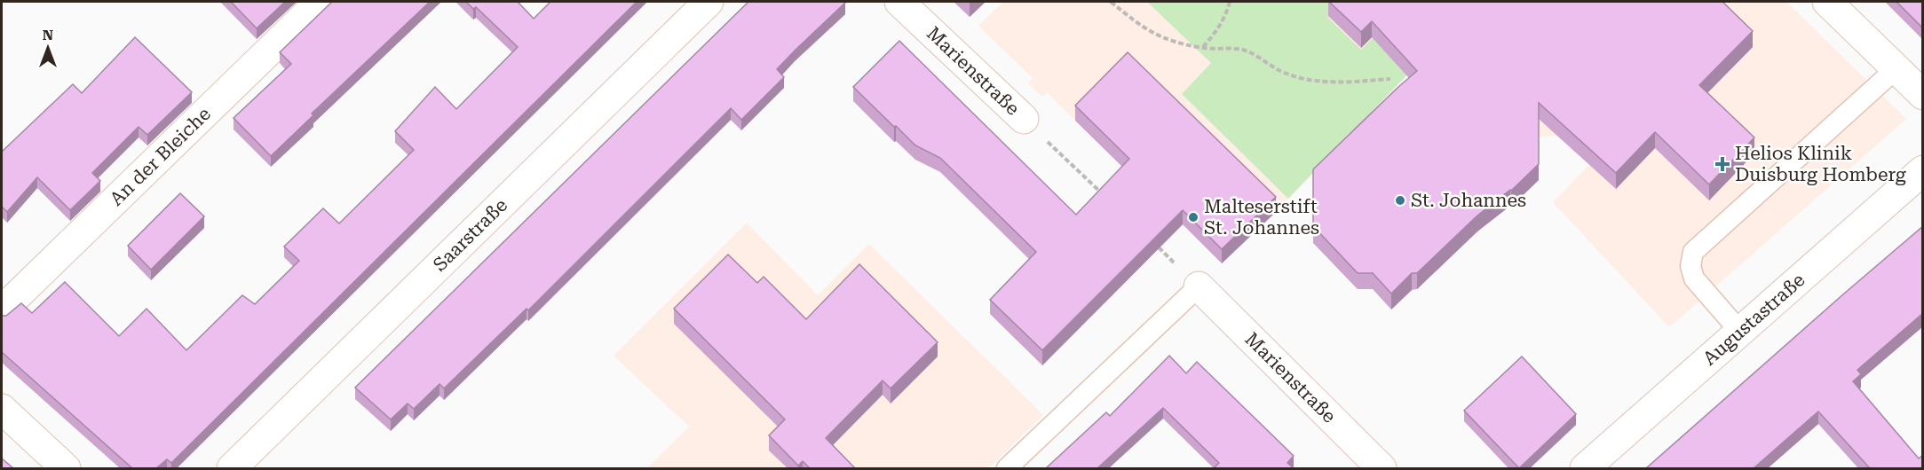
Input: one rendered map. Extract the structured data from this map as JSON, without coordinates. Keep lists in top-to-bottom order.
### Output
{
  "streets": {
    "street": [
      "Marienstraße",
      "An der Bleiche",
      "Saarstraße",
      "Augustastraße"
    ]
  },
  "places": {
    "health": ["Helios Klinik Duisburg Homberg"],
    "other": ["St. Johannes", "Malteserstift St. Johannes"]
  },
  "north": "top"
}
